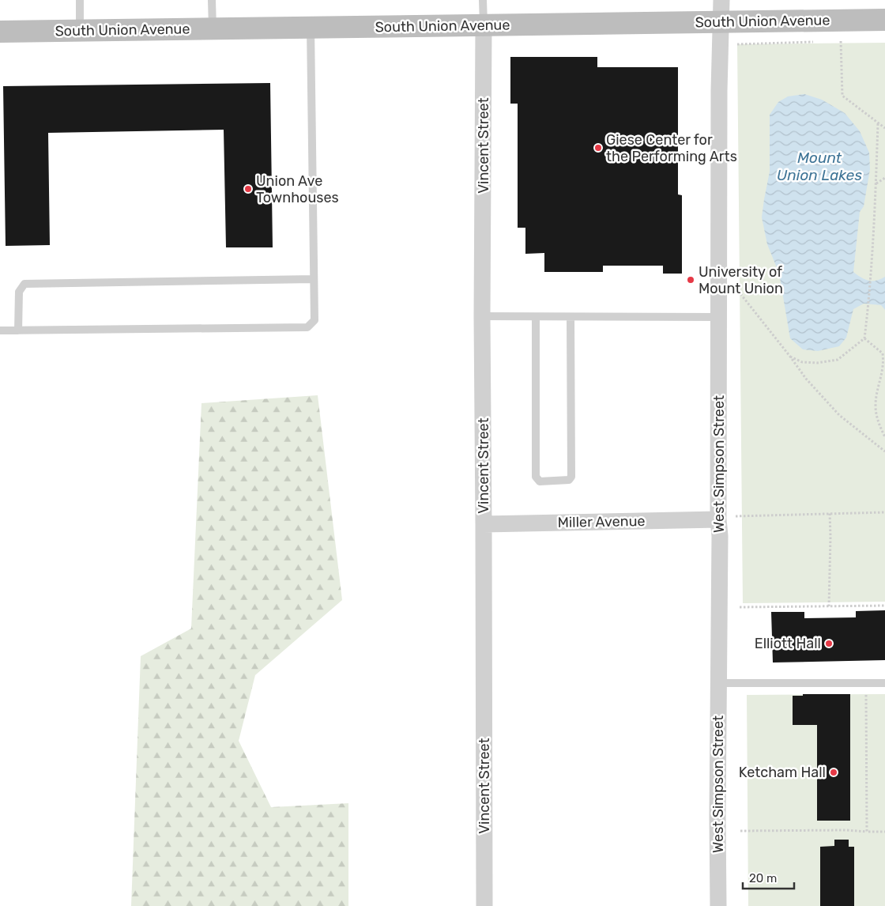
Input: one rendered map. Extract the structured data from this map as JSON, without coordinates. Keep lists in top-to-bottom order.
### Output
{
  "streets": {
    "main road": ["South Union Avenue"],
    "street": ["Vincent Street", "West Simpson Street", "Miller Avenue"]
  },
  "crossings": [
    ["South Union Avenue", "Vincent Street"],
    ["South Union Avenue", "West Simpson Street"],
    ["Vincent Street", "Miller Avenue"],
    ["West Simpson Street", "Miller Avenue"]
  ],
  "water": ["Mount Union Lakes"],
  "places": [
    "Giese Center for the Performing Arts",
    "Union Ave Townhouses",
    "University of Mount Union",
    "Elliott Hall",
    "Ketcham Hall"
  ],
  "scale_bar": "20 m"
}
